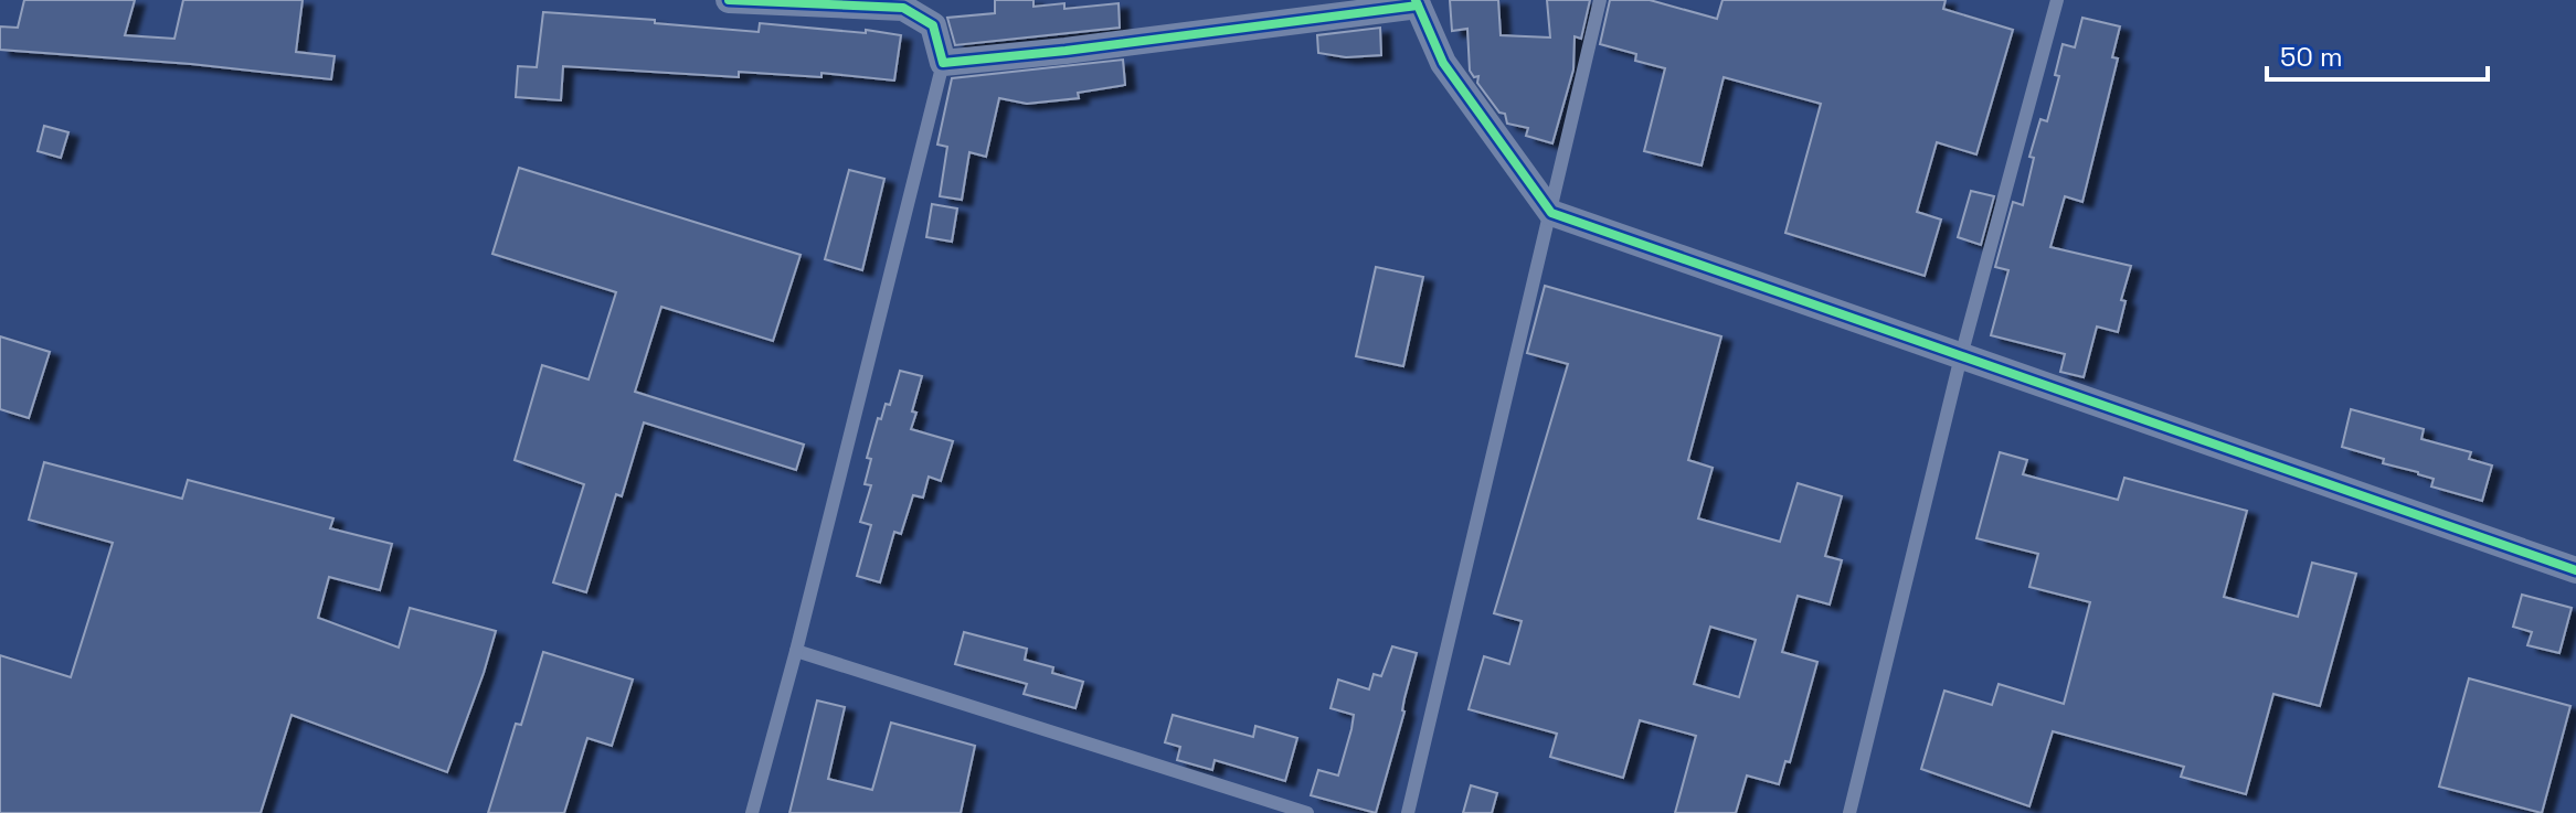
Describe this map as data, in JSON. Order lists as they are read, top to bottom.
{
  "scale_bar": "50 m"
}
